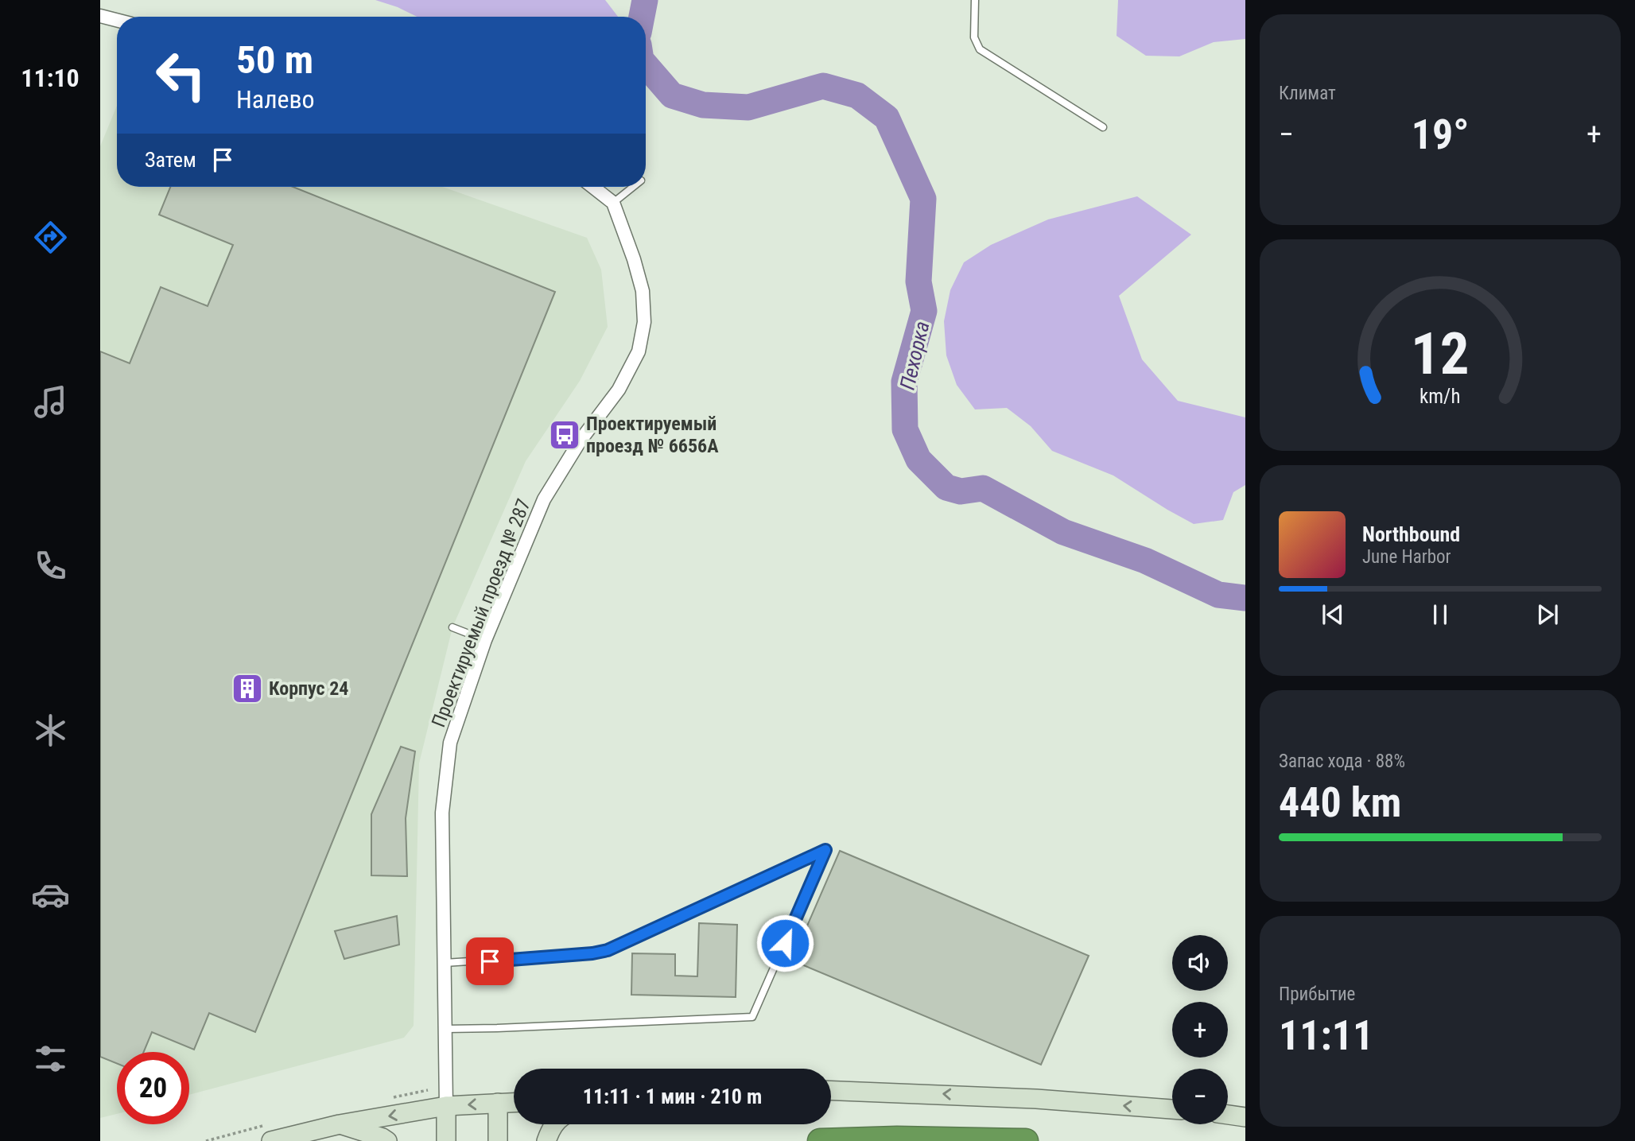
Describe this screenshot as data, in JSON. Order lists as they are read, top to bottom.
{
  "streets": {
    "street": ["Проектируемый проезд № 287"]
  },
  "water": ["Пехорка"],
  "places": {
    "bus stop": ["Проектируемый проезд № 6656А"],
    "building": ["Корпус 24"]
  },
  "page": {
    "tabs": "11:10",
    "tile": [
      "Климат",
      ["Запас хода · 88%", "440 km"],
      ["Прибытие", "11:11"]
    ],
    "turn": ["50 m", "Налево"],
    "heat": ["−", "19°", "+"],
    "then": "Затем",
    "song": ["Northbound", "June Harbor"],
    "map_buttons": ["+", "−"],
    "limit": "20",
    "trip": "11:11 · 1 мин · 210 m",
    "gauge": ["12", "km/h"]
  }
}
